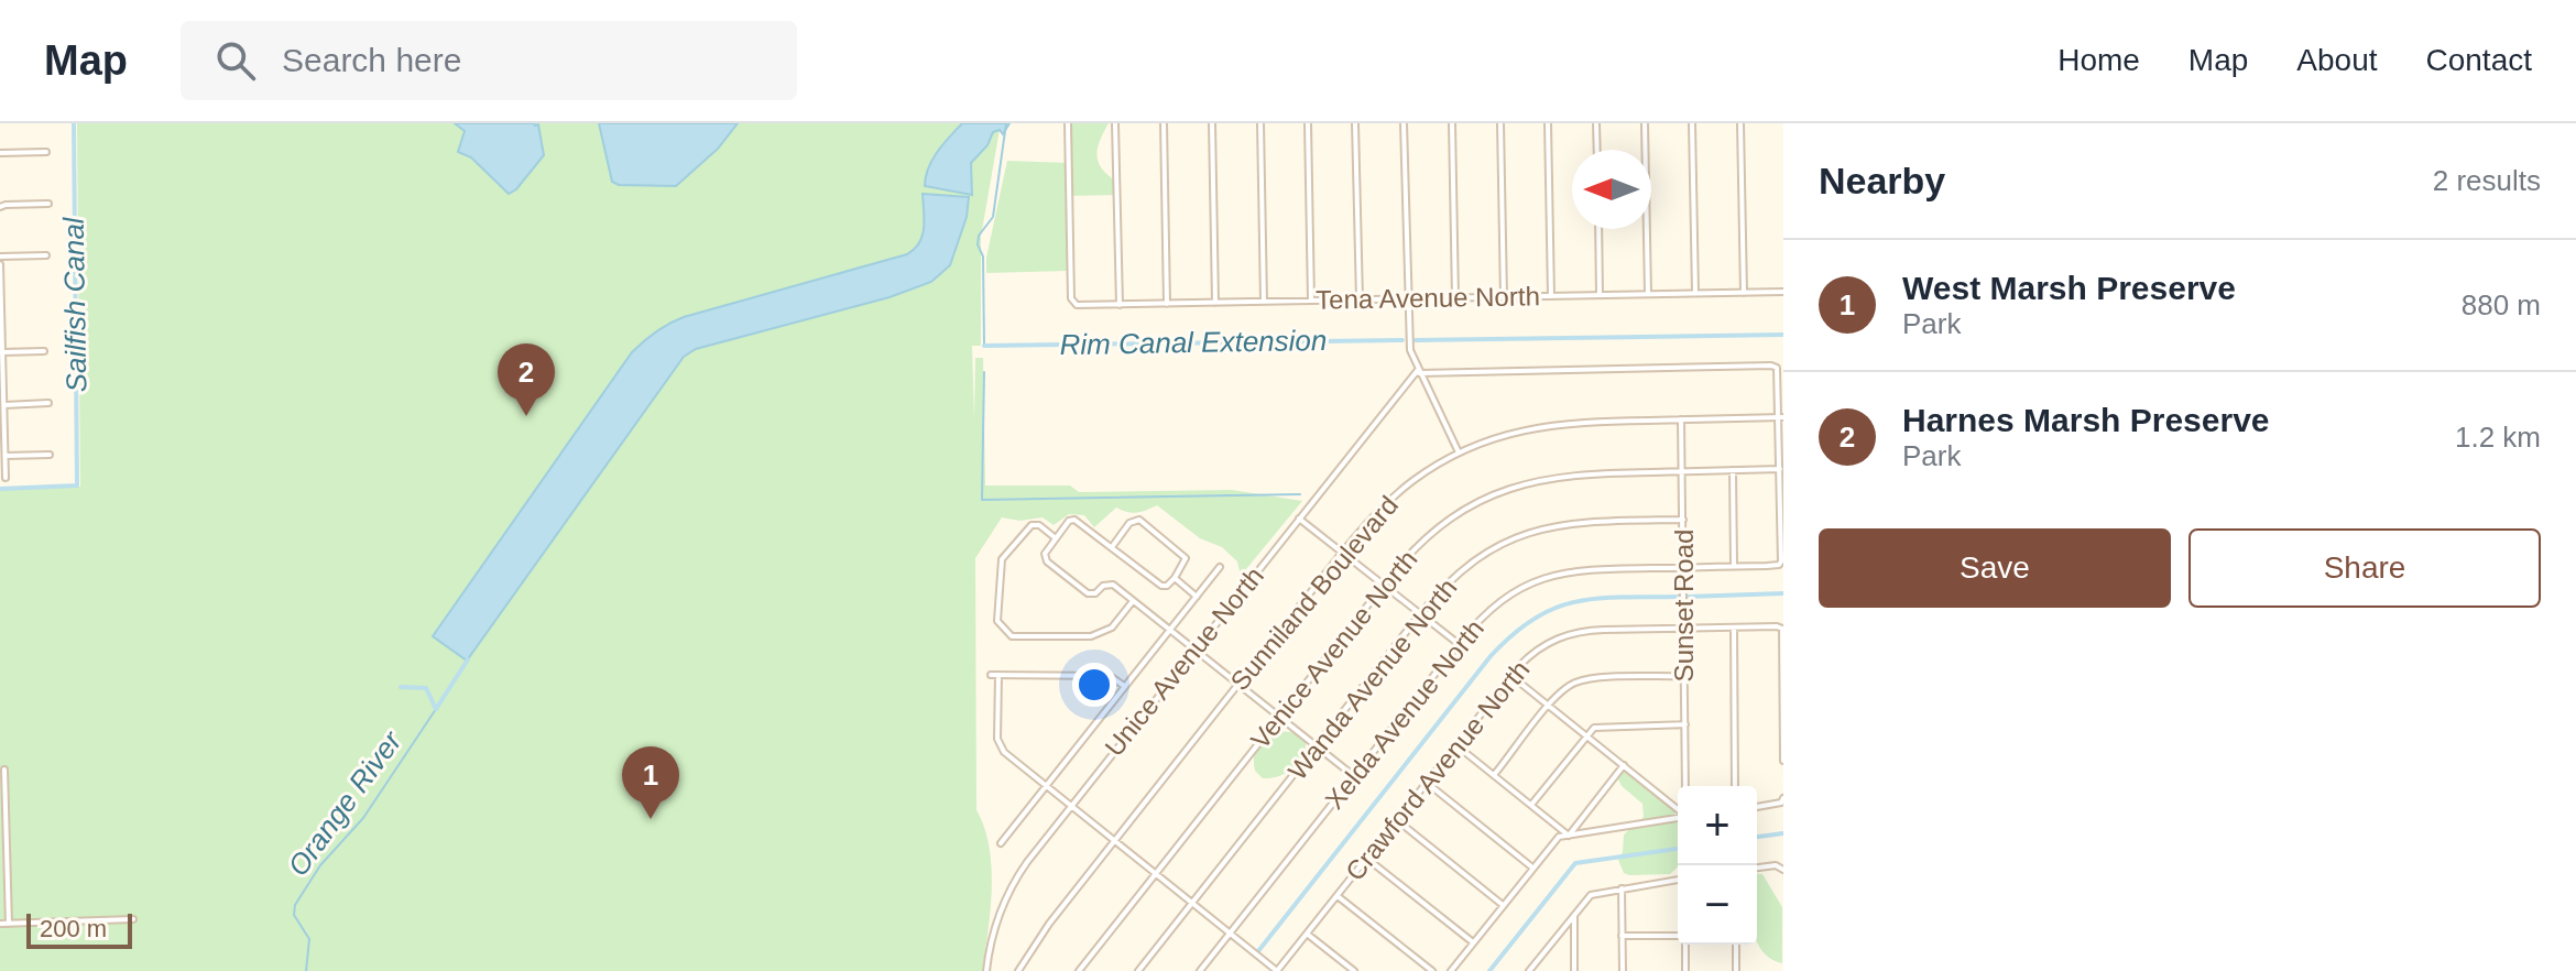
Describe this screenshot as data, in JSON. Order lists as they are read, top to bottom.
{
  "streets": {
    "street": [
      "Tena Avenue North",
      "Sunniland Boulevard",
      "Sunset Road",
      "Venice Avenue North",
      "Unice Avenue North",
      "Wanda Avenue North",
      "Xelda Avenue North",
      "Crawford Avenue North"
    ]
  },
  "crossings": [
    ["Sunniland Boulevard", "Sunset Road"],
    ["Sunset Road", "Venice Avenue North"],
    ["Sunset Road", "Wanda Avenue North"],
    ["Sunset Road", "Xelda Avenue North"],
    ["Sunset Road", "Crawford Avenue North"],
    ["Venice Avenue North", "Xelda Avenue North"]
  ],
  "water": ["Sailfish Canal", "Rim Canal Extension", "Orange River"],
  "scale_bar": "200 m",
  "north": "left",
  "page": {
    "header": "Map",
    "search": "Search here",
    "nav": [
      "Home",
      "Map",
      "About",
      "Contact"
    ],
    "heading": ["Nearby", "2 results"],
    "list": [
      {
        "mark": "1",
        "name": "West Marsh Preserve",
        "note": "Park",
        "value": "880 m"
      },
      {
        "mark": "2",
        "name": "Harnes Marsh Preserve",
        "note": "Park",
        "value": "1.2 km"
      }
    ],
    "pins": ["2", "1"],
    "buttons": ["Save", "Share"],
    "map_buttons": ["+", "−"],
    "scale": "200 m"
  }
}
